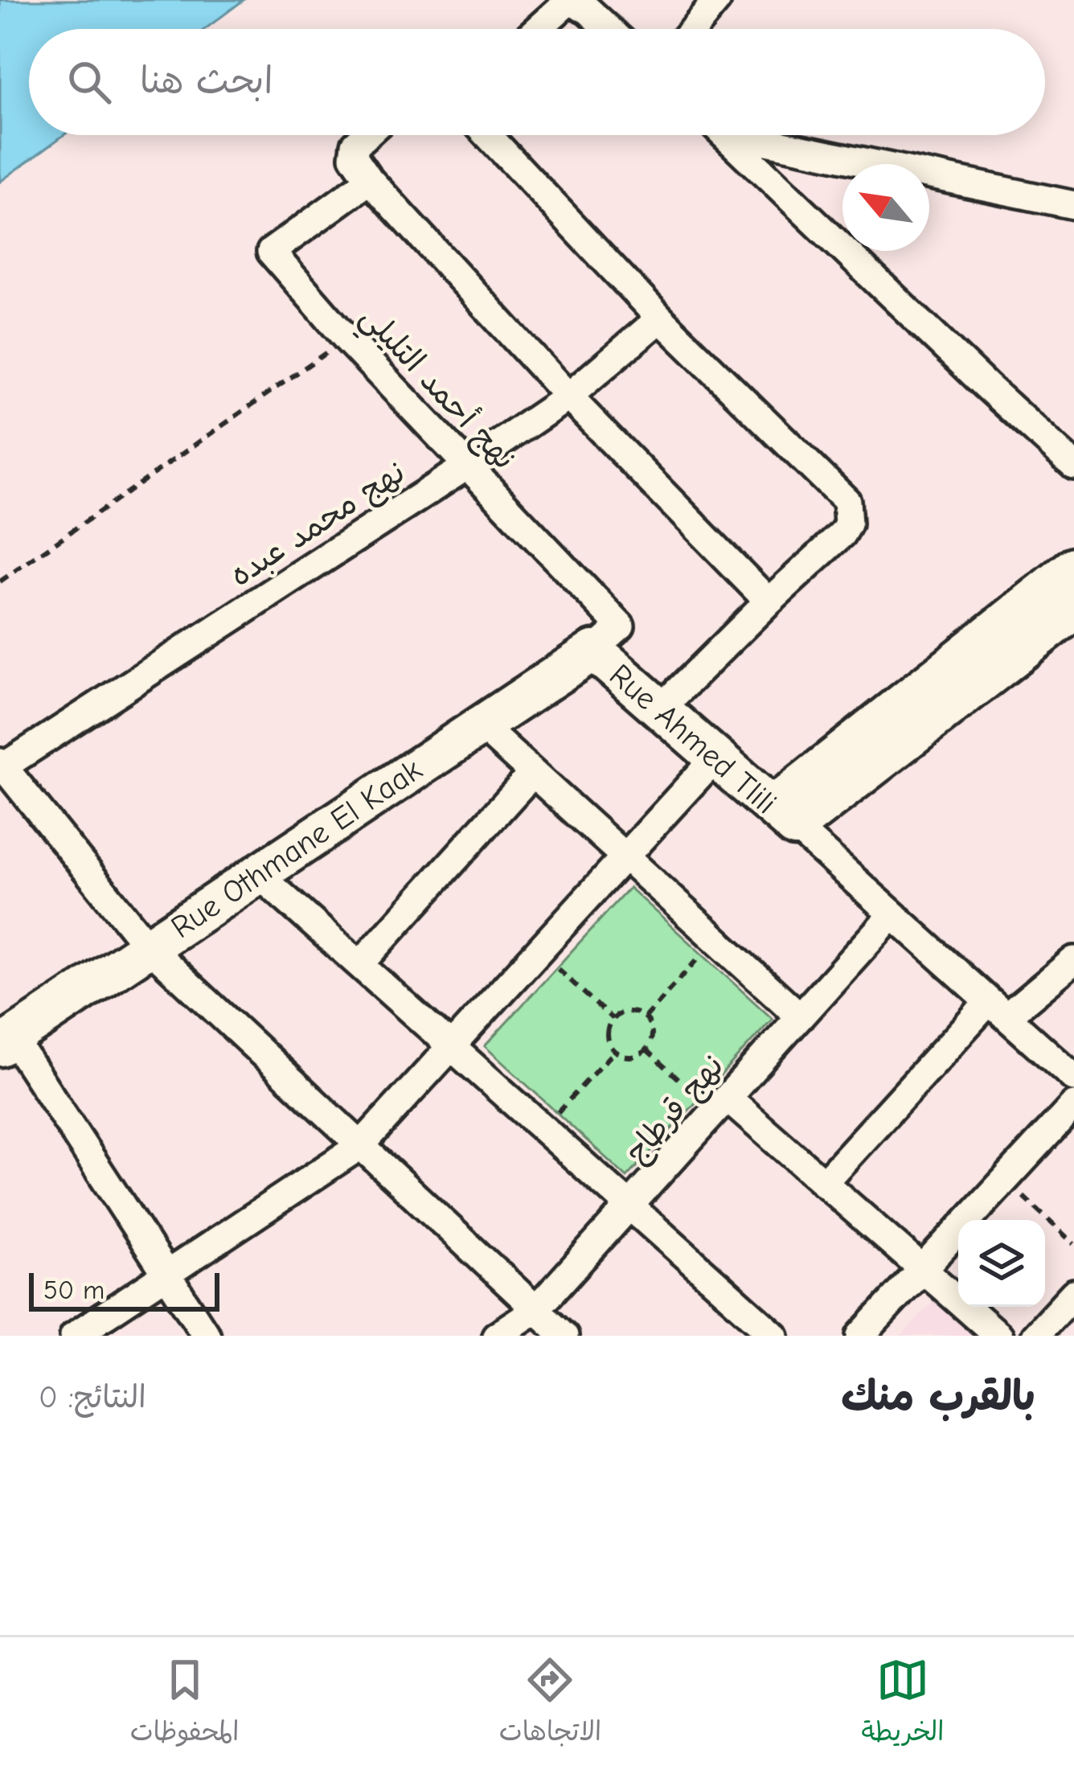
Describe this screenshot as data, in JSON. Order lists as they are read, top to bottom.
{
  "streets": {
    "street": [
      "نهج أحمد التليلي",
      "نهج محمد عبده",
      "Rue Ahmed Tlili",
      "Rue Othmane El Kaak",
      "نهج قرطاج"
    ]
  },
  "crossings": [
    ["نهج أحمد التليلي", "نهج محمد عبده"],
    ["نهج أحمد التليلي", "Rue Ahmed Tlili"],
    ["نهج أحمد التليلي", "Rue Othmane El Kaak"],
    ["Rue Ahmed Tlili", "Rue Othmane El Kaak"]
  ],
  "scale_bar": "50 m",
  "north": "top left",
  "page": {
    "search": "ابحث هنا",
    "scale": "50 m",
    "heading": ["بالقرب منك", "النتائج: 0"],
    "nav": ["الخريطة", "الاتجاهات", "المحفوظات"]
  }
}
